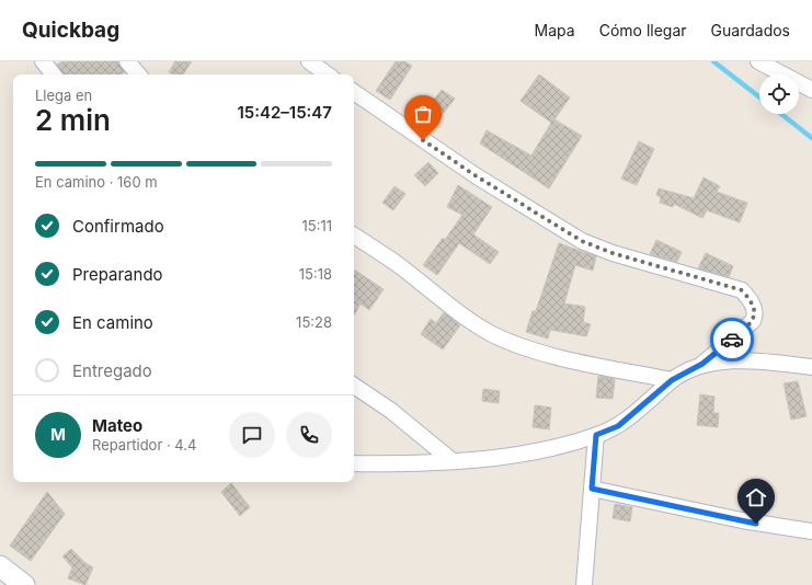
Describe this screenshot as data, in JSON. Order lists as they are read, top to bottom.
{
  "page": {
    "header": "Quickbag",
    "nav": ["Mapa", "Cómo llegar", "Guardados"],
    "heading": ["2 min", "Llega en", "15:42–15:47"],
    "panel": ["Mateo", "Repartidor · 4.4"],
    "bar": "En camino · 160 m",
    "list": [
      ["Confirmado", "15:11"],
      ["Preparando", "15:18"],
      ["En camino", "15:28"],
      "Entregado"
    ],
    "round": "M"
  }
}
